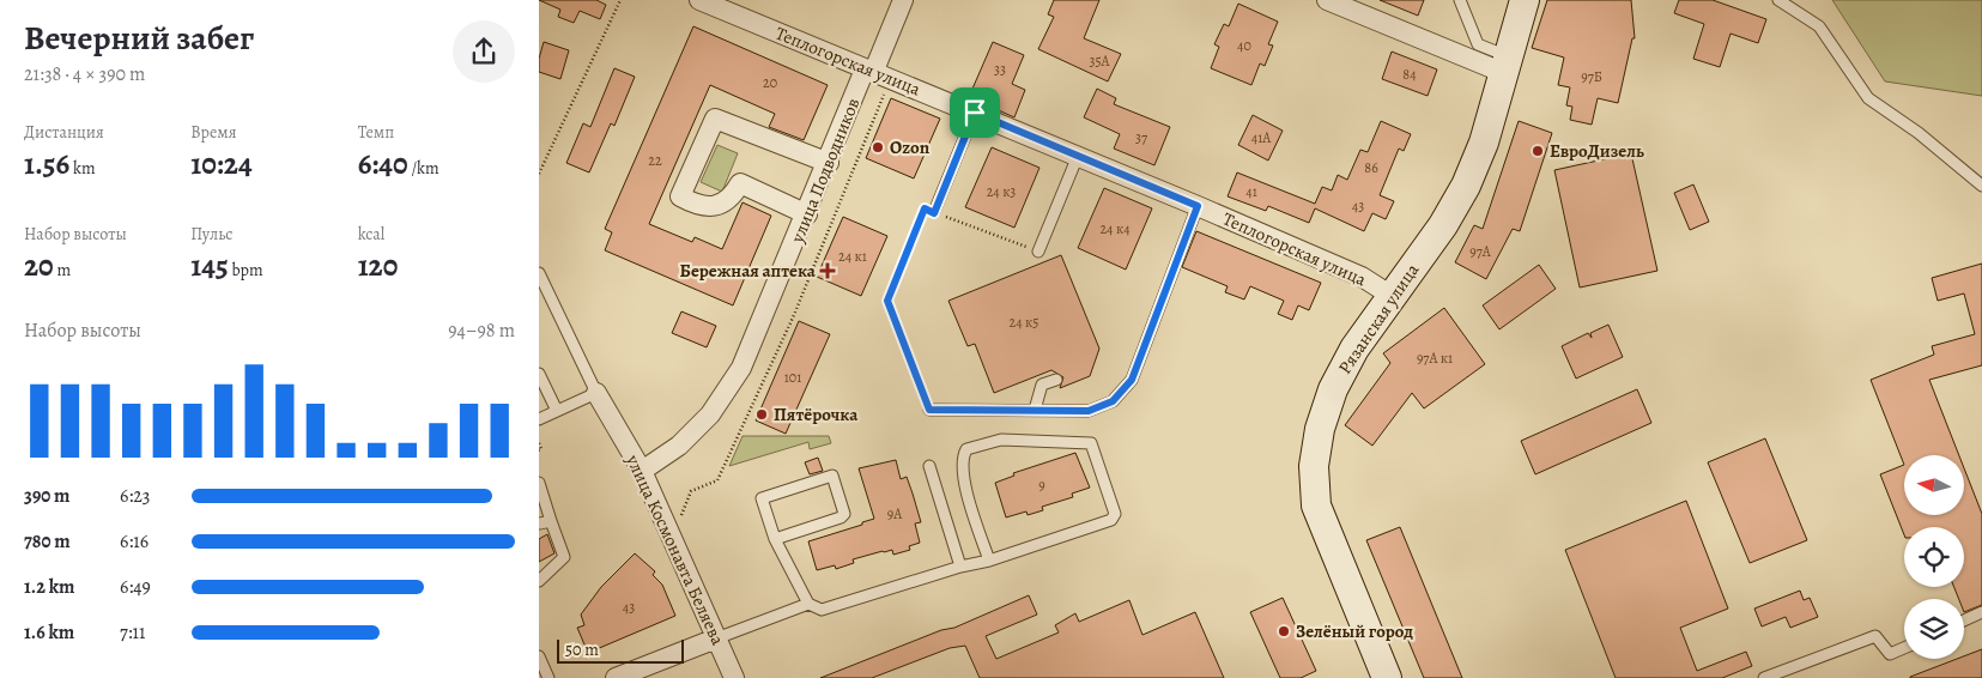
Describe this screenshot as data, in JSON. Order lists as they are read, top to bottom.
{
  "streets": {
    "main road": ["Рязанская улица"],
    "street": ["Теплогорская улица", "улица Подводников", "улица Космонавта Беляева"]
  },
  "crossings": [
    ["Теплогорская улица", "улица Подводников"],
    ["Теплогорская улица", "Рязанская улица"],
    ["улица Подводников", "улица Космонавта Беляева"]
  ],
  "places": {
    "other": [
      "Ozon",
      "ЕвроДизель",
      "Пятёрочка",
      "Зелёный город"
    ],
    "health": ["Бережная аптека"]
  },
  "house_numbers": [
    "40",
    "35А",
    "33",
    "84",
    "97Б",
    "20",
    "37",
    "41А",
    "22",
    "86",
    "24 к3",
    "41",
    "43",
    "24 к4",
    "97А",
    "24 к1",
    "24 к5",
    "97А к1",
    "101",
    "9",
    "9А",
    "43"
  ],
  "scale_bar": "50 m",
  "north": "left",
  "page": {
    "heading": ["Вечерний забег", "21:38 · 4 × 390 m"],
    "stats": [
      ["Дистанция", "1.56 km"],
      ["Время", "10:24"],
      ["Темп", "6:40 /km"],
      ["Набор высоты", "20 m"],
      ["Пульс", "145 bpm"],
      ["kcal", "120"]
    ],
    "chart": ["Набор высоты", "94–98 m"],
    "list": [
      {
        "name": "390 m",
        "note": "6:23"
      },
      {
        "name": "780 m",
        "note": "6:16"
      },
      {
        "name": "1.2 km",
        "note": "6:49"
      },
      {
        "name": "1.6 km",
        "note": "7:11"
      }
    ],
    "scale": "50 m"
  }
}
